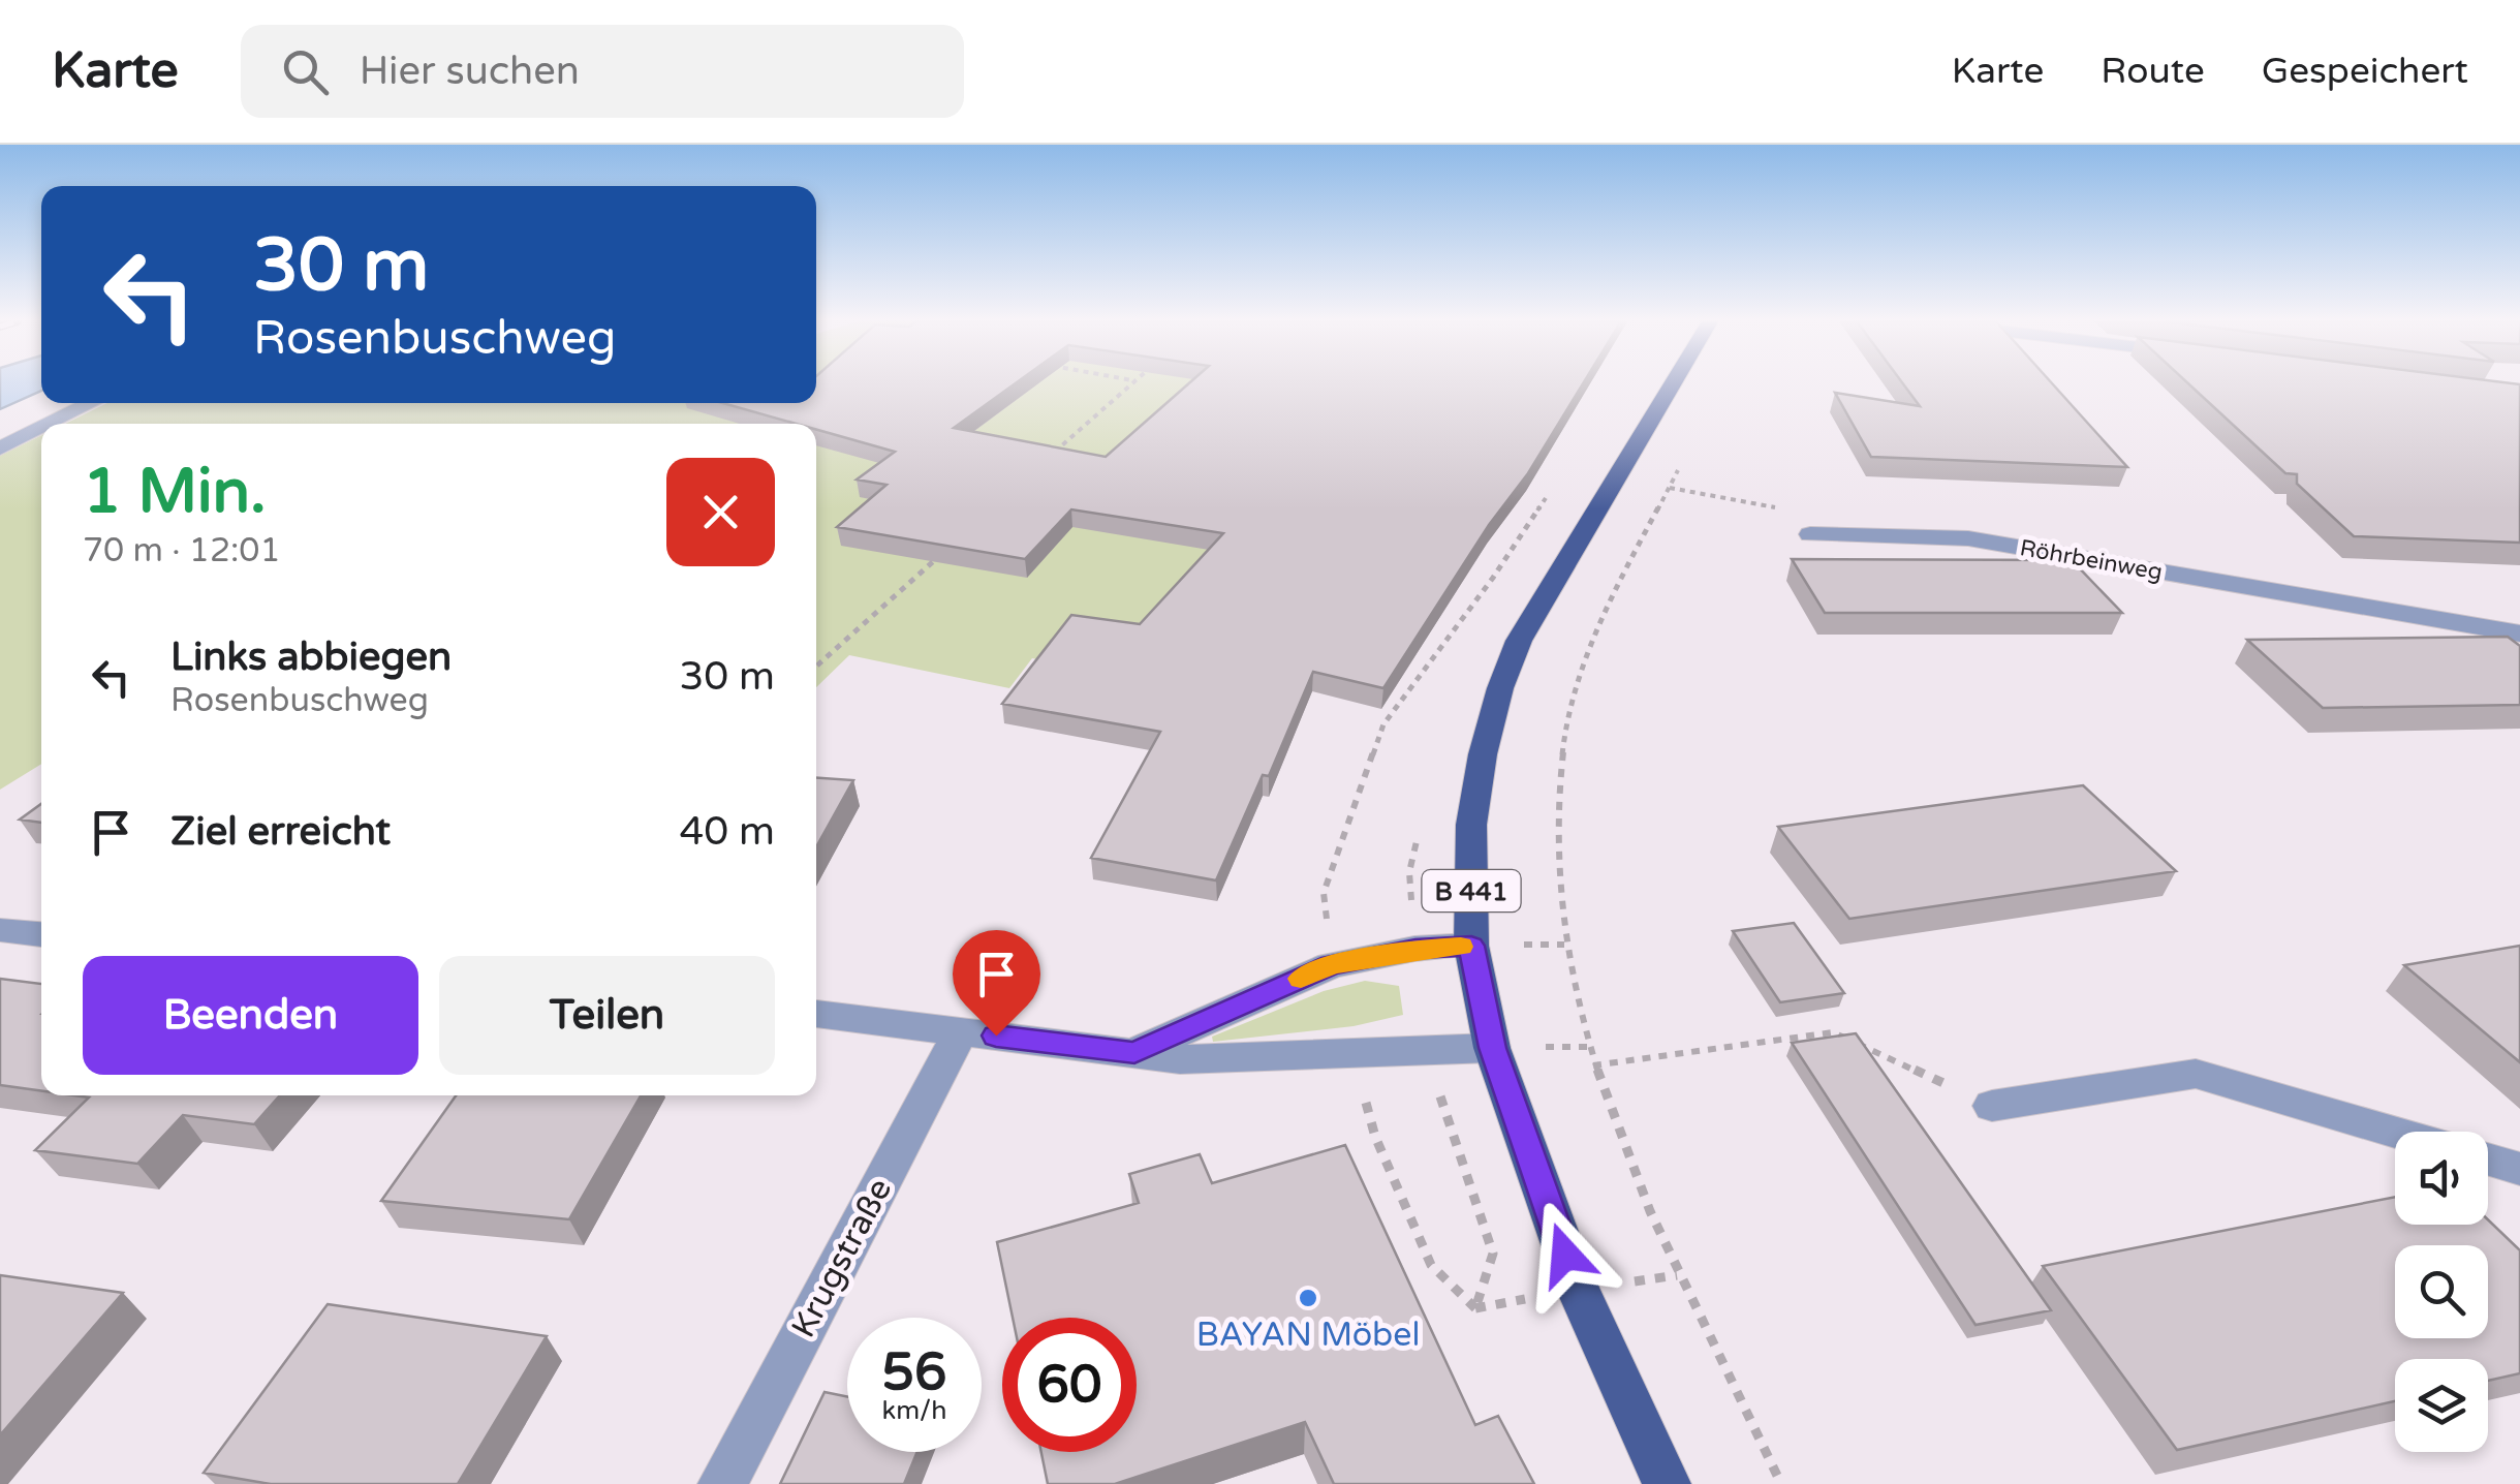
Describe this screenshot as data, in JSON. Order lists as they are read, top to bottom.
{
  "streets": {
    "main road": ["B 441"],
    "street": ["Röhrbeinweg", "Krugstraße"]
  },
  "places": ["BAYAN Möbel"],
  "page": {
    "header": "Karte",
    "search": "Hier suchen",
    "nav": ["Karte", "Route", "Gespeichert"],
    "turn": ["30 m", "Rosenbuschweg"],
    "heading": ["1 Min.", "70 m · 12:01"],
    "list": [
      {
        "name": "Links abbiegen",
        "note": "Rosenbuschweg",
        "value": "30 m"
      },
      {
        "name": "Ziel erreicht",
        "value": "40 m"
      }
    ],
    "buttons": ["Beenden", "Teilen"],
    "speed": "56 km/h",
    "limit": "60"
  }
}
